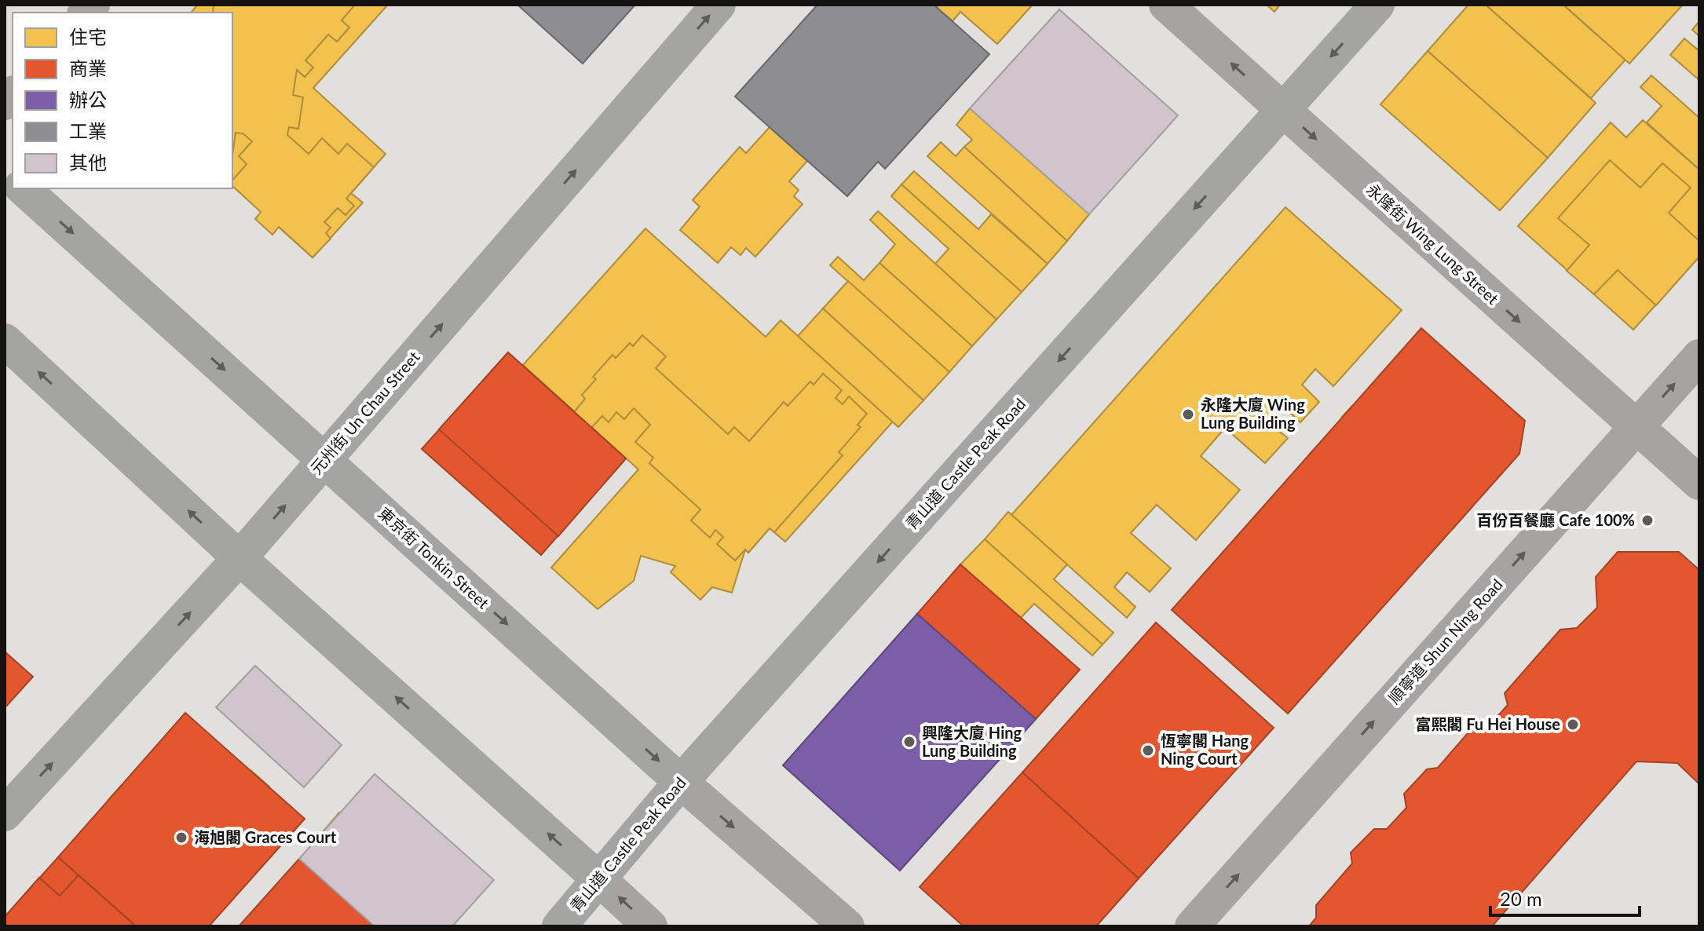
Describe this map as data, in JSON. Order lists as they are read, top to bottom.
{
  "streets": {
    "main road": ["元州街 Un Chau Street", "青山道 Castle Peak Road", "東京街 Tonkin Street"],
    "street": ["永隆街 Wing Lung Street", "順寧道 Shun Ning Road"]
  },
  "crossings": [
    ["永隆街 Wing Lung Street", "青山道 Castle Peak Road"],
    ["永隆街 Wing Lung Street", "順寧道 Shun Ning Road"],
    ["元州街 Un Chau Street", "東京街 Tonkin Street"],
    ["青山道 Castle Peak Road", "東京街 Tonkin Street"]
  ],
  "one_way": ["元州街 Un Chau Street", "青山道 Castle Peak Road", "順寧道 Shun Ning Road"],
  "places": [
    "永隆大廈 Wing Lung Building",
    "百份百餐廳 Cafe 100%",
    "富熙閣 Fu Hei House",
    "興隆大廈 Hing Lung Building",
    "恆寧閣 Hang Ning Court",
    "海旭閣 Graces Court"
  ],
  "legend": [
    "住宅",
    "商業",
    "辦公",
    "工業",
    "其他"
  ],
  "scale_bar": "20 m"
}
